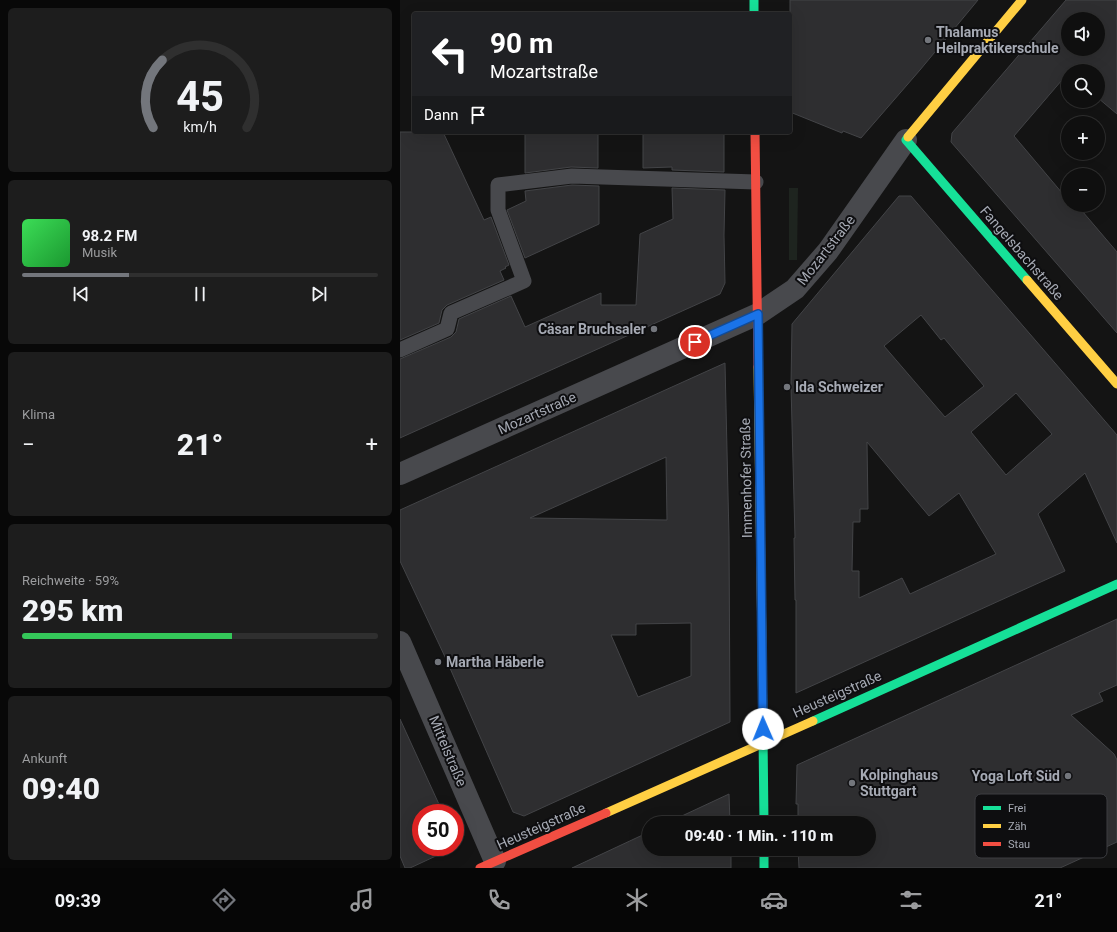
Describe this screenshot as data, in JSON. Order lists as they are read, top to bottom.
{
  "streets": {
    "street": [
      "Mozartstraße",
      "Fangelsbachstraße",
      "Immenhofer Straße",
      "Heusteigstraße",
      "Mittelstraße"
    ]
  },
  "crossings": [
    ["Mozartstraße", "Fangelsbachstraße"],
    ["Mozartstraße", "Immenhofer Straße"],
    ["Immenhofer Straße", "Heusteigstraße"],
    ["Heusteigstraße", "Mittelstraße"]
  ],
  "places": [
    "Thalamus Heilpraktikerschule",
    "Cäsar Bruchsaler",
    "Ida Schweizer",
    "Martha Häberle",
    "Yoga Loft Süd",
    "Kolpinghaus Stuttgart"
  ],
  "legend": ["Frei", "Zäh", "Stau"],
  "page": {
    "map_buttons": ["+", "−"],
    "turn": ["90 m", "Mozartstraße"],
    "then": "Dann",
    "song": ["98.2 FM", "Musik"],
    "tile": [
      "Klima",
      ["Reichweite · 59%", "295 km"],
      ["Ankunft", "09:40"]
    ],
    "heat": ["−", "21°", "+"],
    "limit": "50",
    "trip": "09:40 · 1 Min. · 110 m",
    "tabs": ["09:39", "21°"],
    "gauge": ["45", "km/h"]
  }
}
